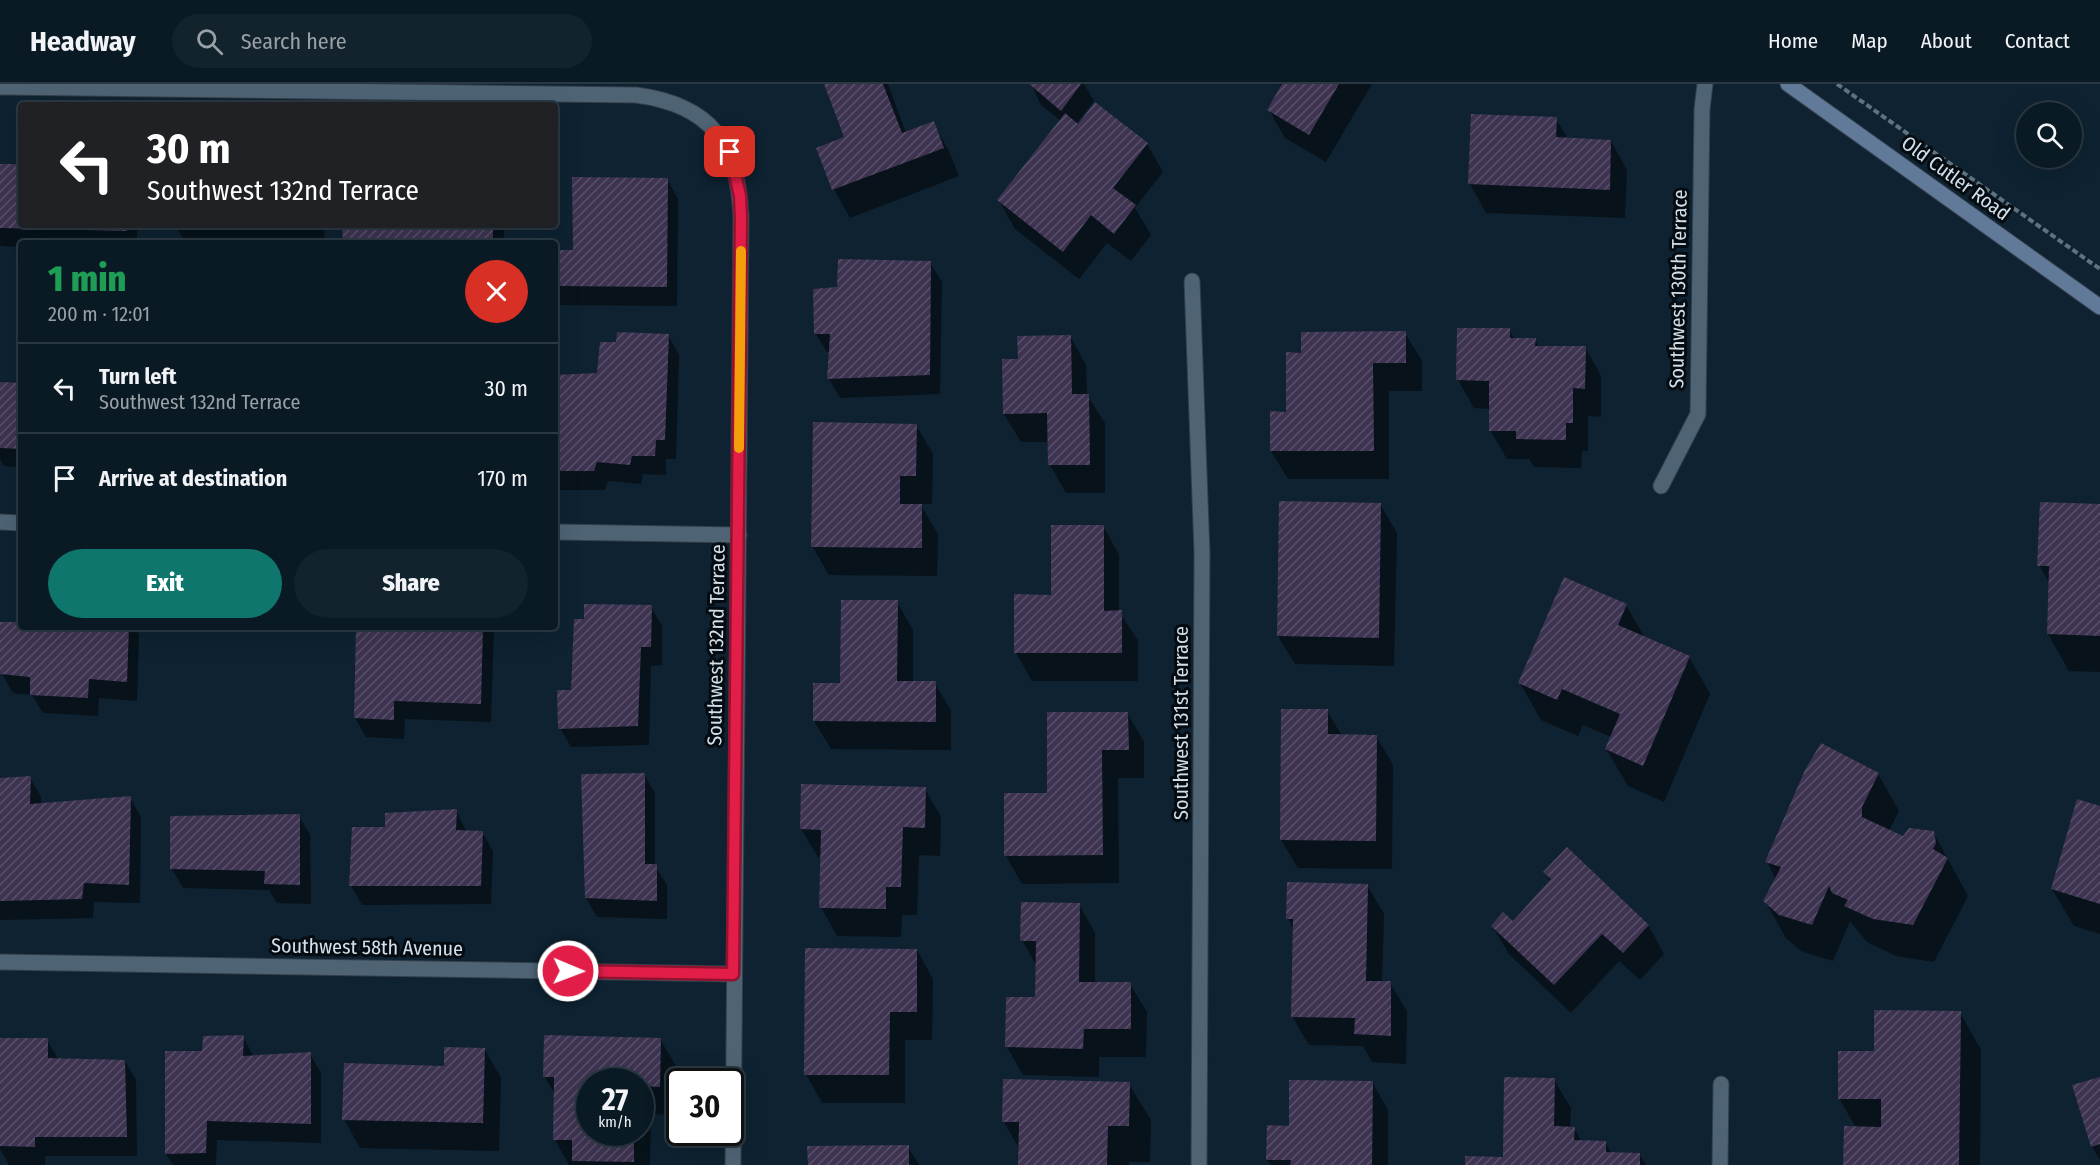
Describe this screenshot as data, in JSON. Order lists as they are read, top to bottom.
{
  "streets": {
    "main road": ["Old Cutler Road"],
    "street": [
      "Southwest 130th Terrace",
      "Southwest 132nd Terrace",
      "Southwest 131st Terrace",
      "Southwest 58th Avenue"
    ]
  },
  "crossings": [
    ["Southwest 132nd Terrace", "Southwest 58th Avenue"]
  ],
  "page": {
    "header": "Headway",
    "search": "Search here",
    "nav": [
      "Home",
      "Map",
      "About",
      "Contact"
    ],
    "turn": ["30 m", "Southwest 132nd Terrace"],
    "heading": ["1 min", "200 m · 12:01"],
    "list": [
      {
        "name": "Turn left",
        "note": "Southwest 132nd Terrace",
        "value": "30 m"
      },
      {
        "name": "Arrive at destination",
        "value": "170 m"
      }
    ],
    "buttons": ["Exit", "Share"],
    "speed": "27 km/h",
    "limit": "30"
  }
}
